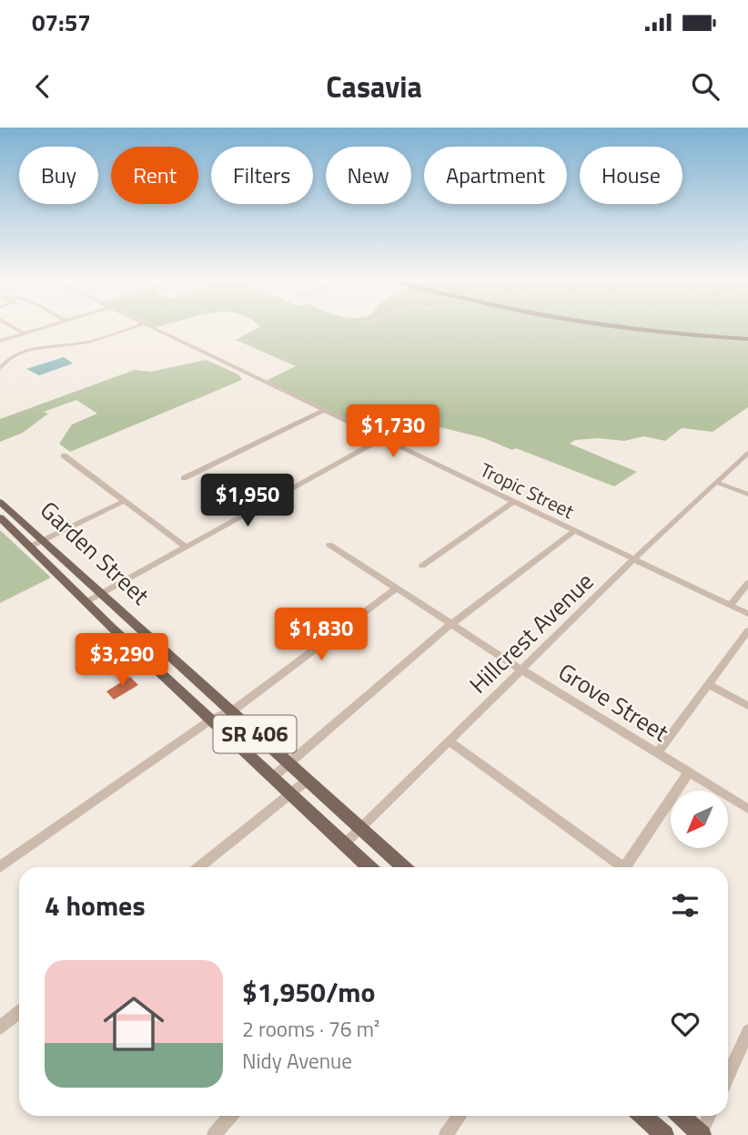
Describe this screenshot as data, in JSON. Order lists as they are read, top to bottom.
{
  "streets": {
    "main road": ["Garden Street", "SR 406"],
    "street": ["Tropic Street", "Hillcrest Avenue", "Grove Street"]
  },
  "crossings": [
    ["Tropic Street", "Hillcrest Avenue"],
    ["Garden Street", "Hillcrest Avenue"],
    ["Hillcrest Avenue", "Grove Street"]
  ],
  "north": "bottom left",
  "page": {
    "status": "07:57",
    "header": "Casavia",
    "chip": [
      "Buy",
      "Rent",
      "Filters",
      "New",
      "Apartment",
      "House"
    ],
    "price": [
      "$1,730",
      "$1,950",
      "$1,830",
      "$3,290"
    ],
    "heading": "4 homes",
    "list": [
      {
        "name": "$1,950/mo",
        "note": "2 rooms · 76 m² · Nidy Avenue"
      }
    ]
  }
}
